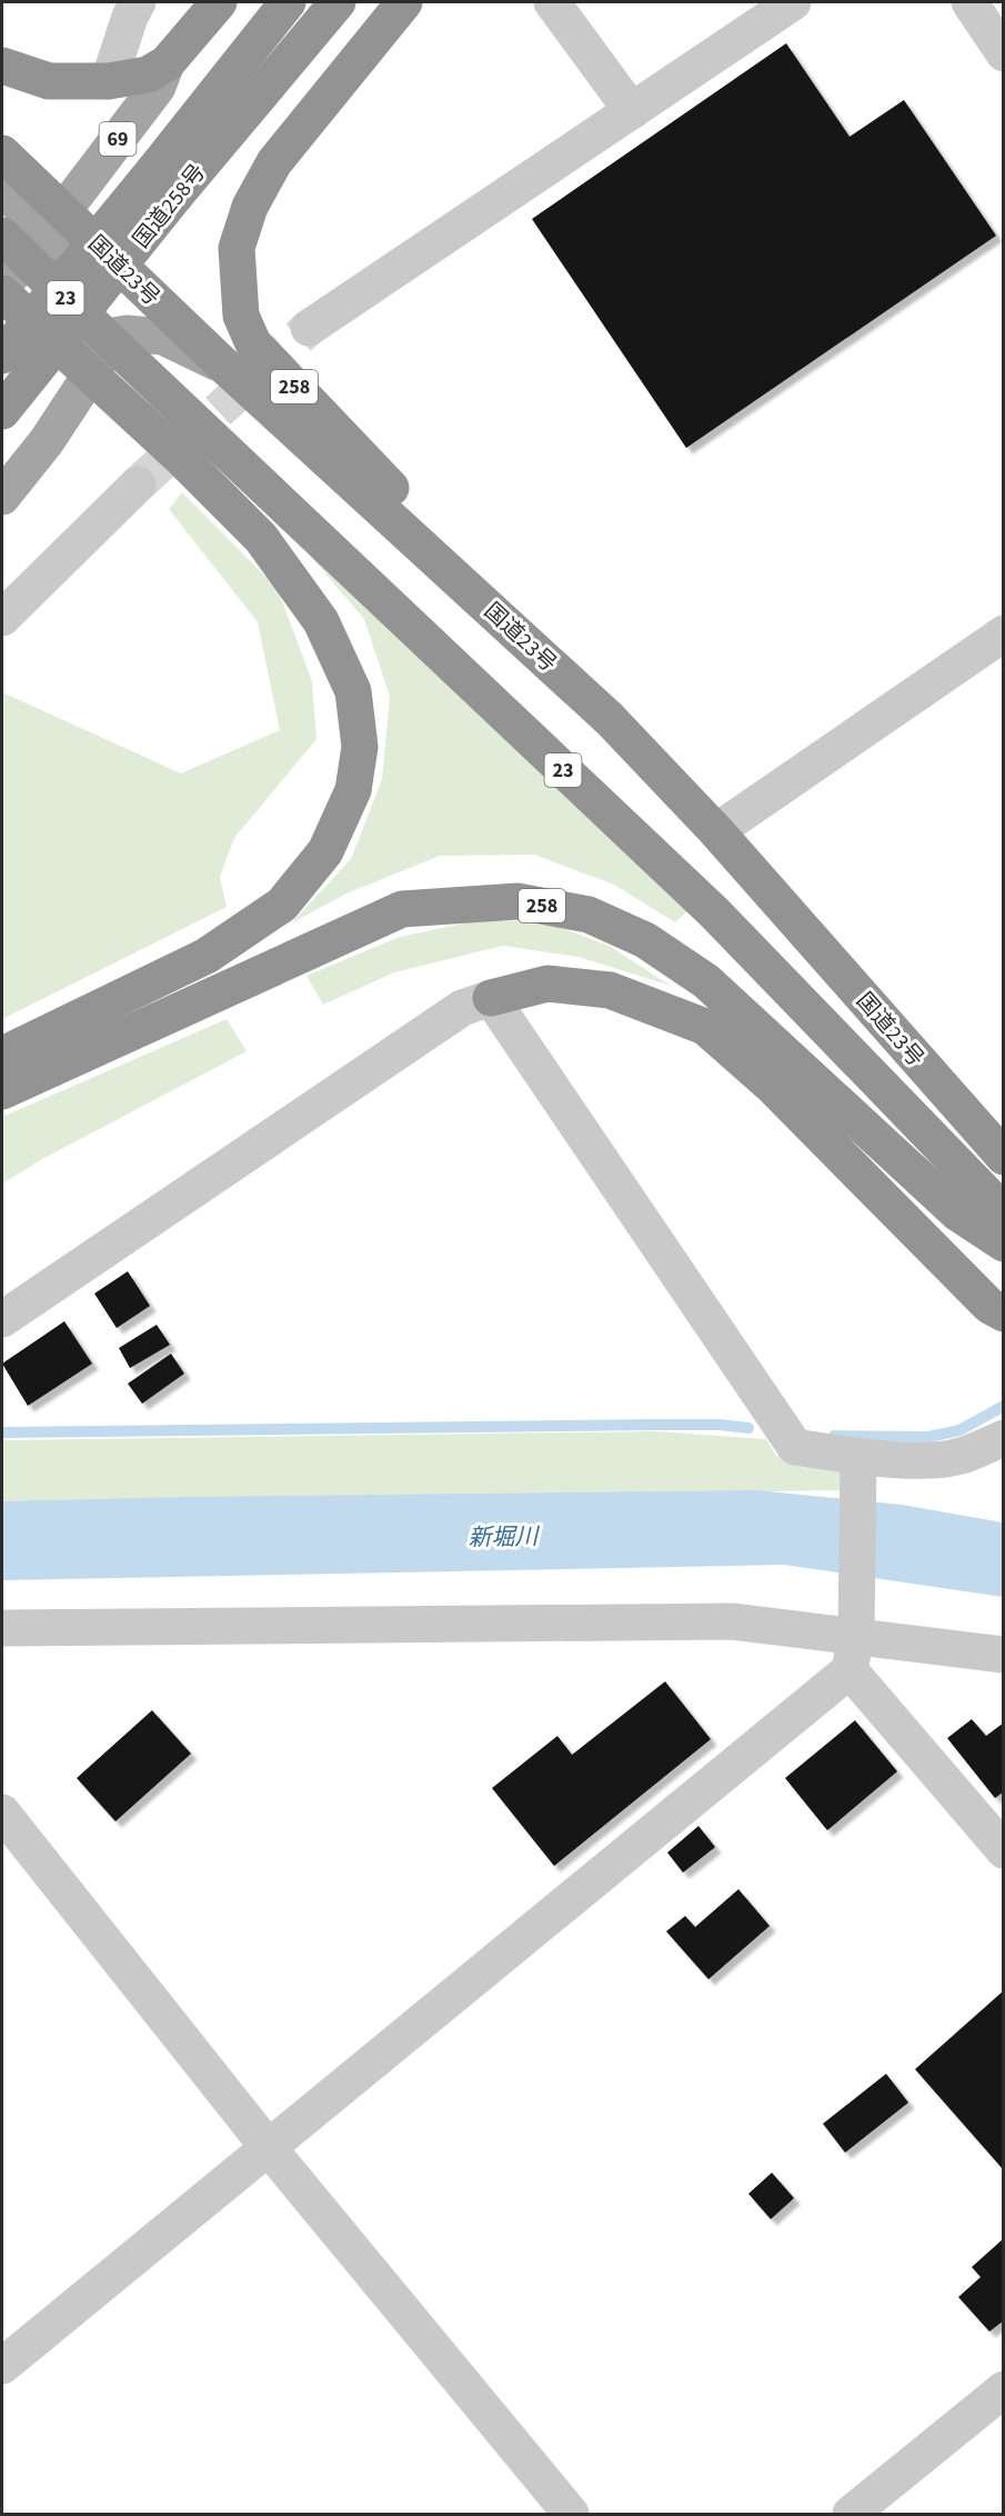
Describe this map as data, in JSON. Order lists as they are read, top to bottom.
{
  "streets": {
    "highway": [
      "国道258号",
      "国道23号",
      "23",
      "258"
    ],
    "main road": ["69"]
  },
  "crossings": [
    ["69", "国道23号"],
    ["国道23号", "258"]
  ],
  "water": ["新堀川"]
}
